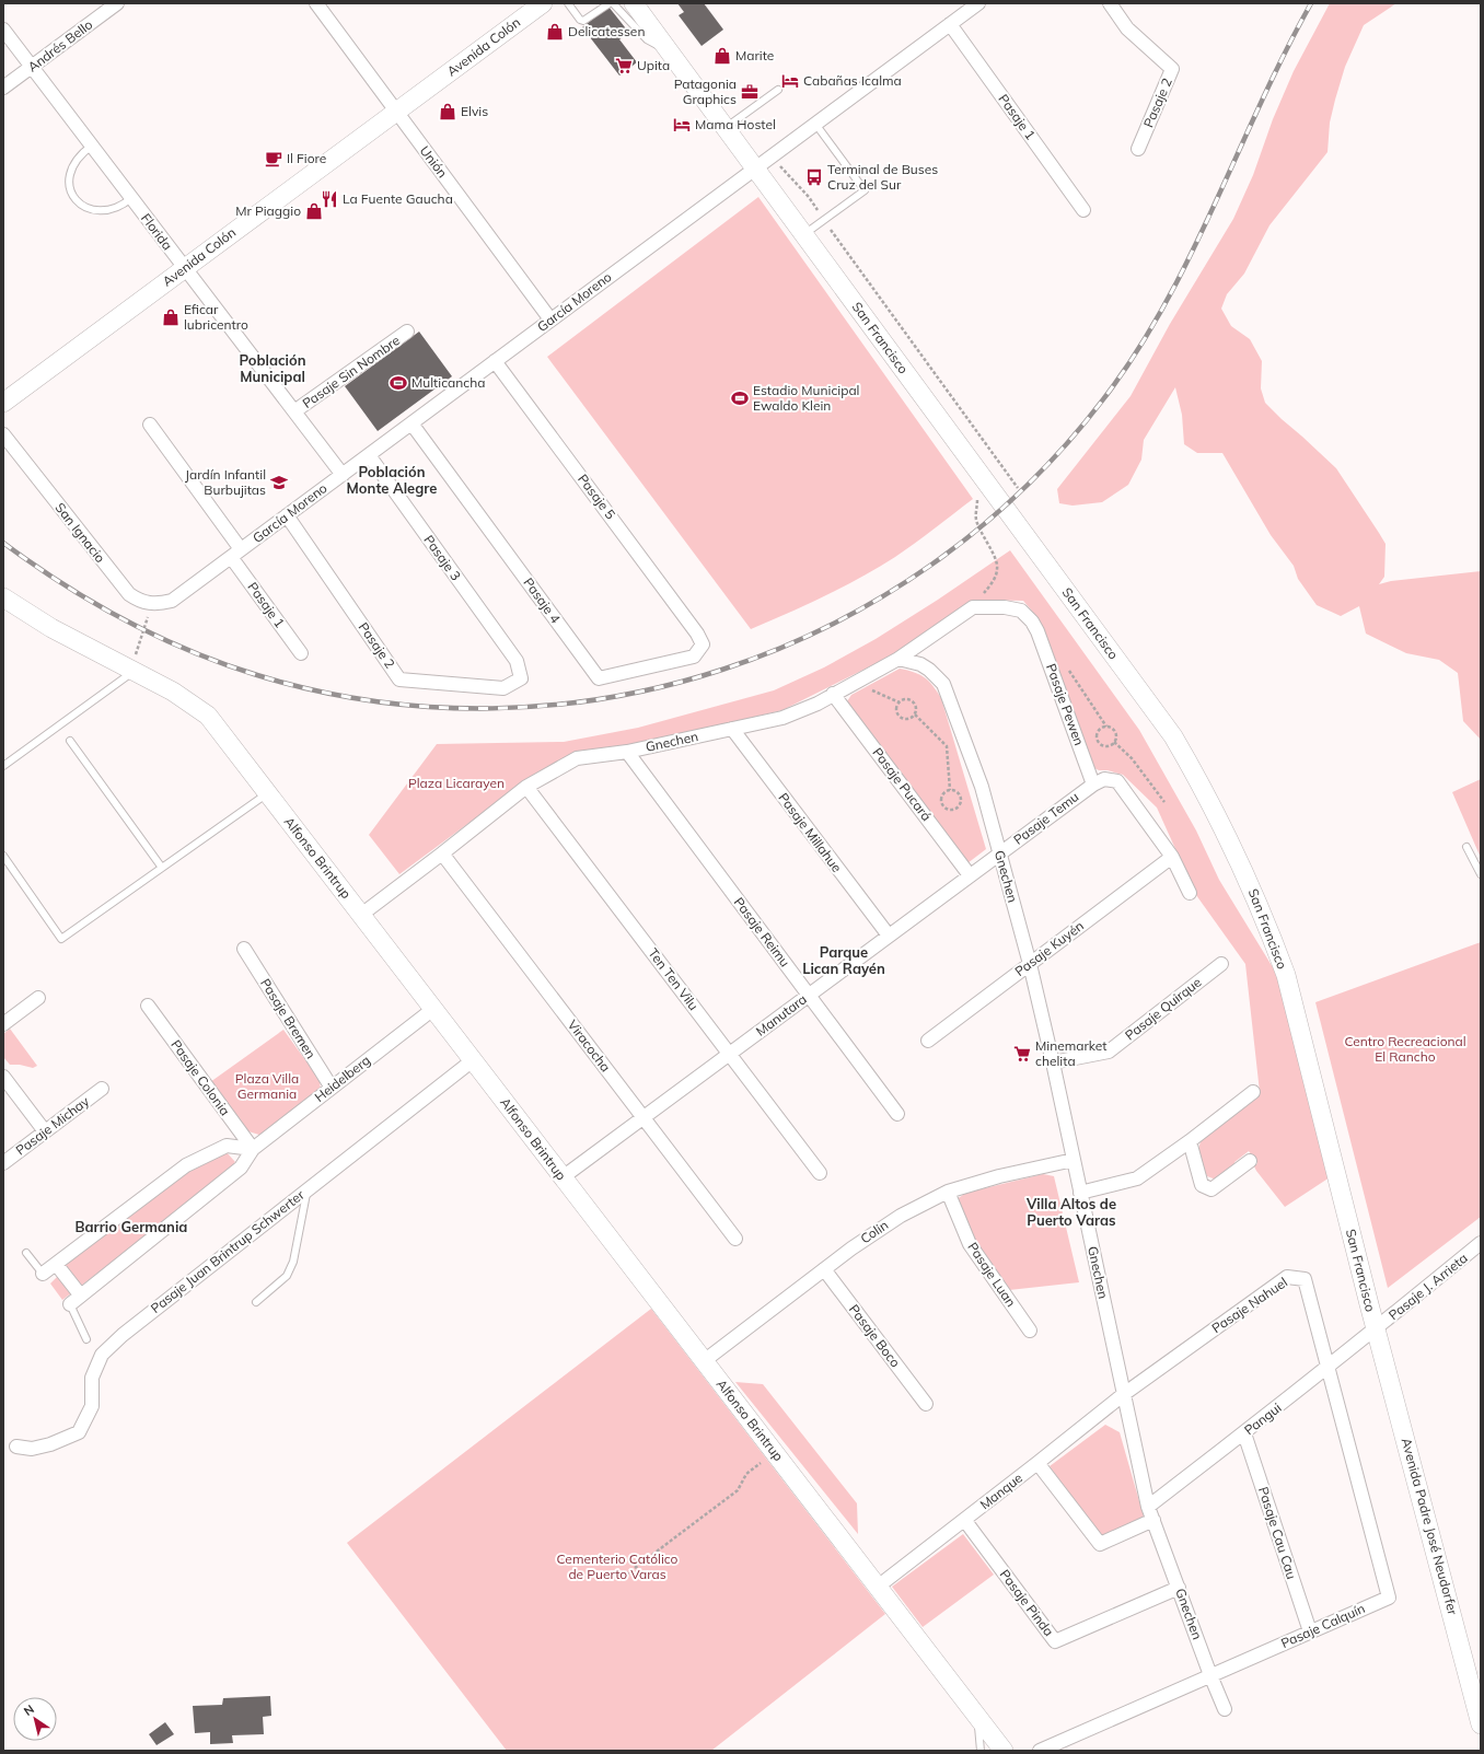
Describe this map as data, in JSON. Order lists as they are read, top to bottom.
{
  "streets": {
    "street": [
      "Andrés Bello",
      "Avenida Colón",
      "Pasaje 2",
      "Pasaje 1",
      "Unión",
      "Florida",
      "García Moreno",
      "San Francisco",
      "Pasaje Sin Nombre",
      "Pasaje 5",
      "San Ignacio",
      "Pasaje 3",
      "Pasaje 4",
      "Pasaje Pewen",
      "Gnechen",
      "Pasaje Pucará",
      "Pasaje Temu",
      "Pasaje Millahue",
      "Alfonso Brintrup",
      "Pasaje Reimu",
      "Pasaje Kuyén",
      "Ten Ten Vilu",
      "Pasaje Quirque",
      "Manutara",
      "Pasaje Bremen",
      "Viracocha",
      "Pasaje Colonia",
      "Heidelberg",
      "Pasaje Michay",
      "Colin",
      "Pasaje Juan Brintrup Schwerter",
      "Pasaje Luan",
      "Pasaje J. Arrieta",
      "Pasaje Nahuel",
      "Pasaje Boco",
      "Pangui",
      "Manque",
      "Avenida Padre José Neudorfer",
      "Pasaje Cau Cau",
      "Pasaje Pinda",
      "Pasaje Calquín"
    ]
  },
  "crossings": [
    ["Andrés Bello", "Florida"],
    ["Avenida Colón", "Unión"],
    ["Avenida Colón", "Florida"],
    ["Pasaje 2", "García Moreno"],
    ["Pasaje 2", "Pasaje 3"],
    ["Pasaje 1", "García Moreno"],
    ["Unión", "García Moreno"],
    ["Florida", "García Moreno"],
    ["Florida", "Pasaje Sin Nombre"],
    ["García Moreno", "San Francisco"],
    ["García Moreno", "Pasaje 5"],
    ["García Moreno", "San Ignacio"],
    ["García Moreno", "Pasaje 3"],
    ["García Moreno", "Pasaje 4"],
    ["San Francisco", "Pasaje J. Arrieta"],
    ["San Francisco", "Pangui"],
    ["San Francisco", "Avenida Padre José Neudorfer"],
    ["Pasaje 5", "Pasaje 4"],
    ["Pasaje Pewen", "Gnechen"],
    ["Pasaje Pewen", "Pasaje Temu"],
    ["Gnechen", "Pasaje Pucará"],
    ["Gnechen", "Pasaje Temu"],
    ["Gnechen", "Pasaje Millahue"],
    ["Gnechen", "Alfonso Brintrup"],
    ["Gnechen", "Pasaje Reimu"],
    ["Gnechen", "Pasaje Kuyén"],
    ["Gnechen", "Ten Ten Vilu"],
    ["Gnechen", "Pasaje Quirque"],
    ["Gnechen", "Manutara"],
    ["Gnechen", "Viracocha"],
    ["Gnechen", "Colin"],
    ["Gnechen", "Pasaje Nahuel"],
    ["Gnechen", "Pangui"],
    ["Gnechen", "Manque"],
    ["Gnechen", "Pasaje Pinda"],
    ["Gnechen", "Pasaje Calquín"],
    ["Pasaje Pucará", "Manutara"],
    ["Pasaje Temu", "Manutara"],
    ["Pasaje Millahue", "Manutara"],
    ["Alfonso Brintrup", "Manutara"],
    ["Alfonso Brintrup", "Heidelberg"],
    ["Alfonso Brintrup", "Colin"],
    ["Alfonso Brintrup", "Pasaje Juan Brintrup Schwerter"],
    ["Alfonso Brintrup", "Manque"],
    ["Pasaje Reimu", "Manutara"],
    ["Ten Ten Vilu", "Manutara"],
    ["Manutara", "Viracocha"],
    ["Pasaje Bremen", "Heidelberg"],
    ["Pasaje Colonia", "Heidelberg"],
    ["Colin", "Pasaje Luan"],
    ["Colin", "Pasaje Boco"],
    ["Pasaje J. Arrieta", "Pangui"],
    ["Pasaje J. Arrieta", "Avenida Padre José Neudorfer"],
    ["Pasaje Nahuel", "Pangui"],
    ["Pasaje Nahuel", "Manque"],
    ["Pasaje Nahuel", "Pasaje Calquín"],
    ["Pangui", "Avenida Padre José Neudorfer"],
    ["Pangui", "Pasaje Cau Cau"],
    ["Pangui", "Pasaje Calquín"],
    ["Manque", "Pasaje Pinda"],
    ["Pasaje Cau Cau", "Pasaje Calquín"]
  ],
  "districts": [
    "Población Municipal",
    "Población Monte Alegre",
    "Parque Lican Rayén",
    "Villa Altos de Puerto Varas",
    "Barrio Germania"
  ],
  "parks": [
    "Plaza Licarayen",
    "Centro Recreacional El Rancho",
    "Plaza Villa Germania",
    "Cementerio Católico de Puerto Varas"
  ],
  "places": {
    "shop": [
      "Delicatessen",
      "Marite",
      "Elvis",
      "Mr Piaggio",
      "Eficar lubricentro"
    ],
    "supermarket": ["Upita", "Minemarket chelita"],
    "hotel": ["Cabañas Icalma", "Mama Hostel"],
    "office": ["Patagonia Graphics"],
    "cafe": ["Il Fiore"],
    "bus stop": ["Terminal de Buses Cruz del Sur"],
    "restaurant": ["La Fuente Gaucha"],
    "sports": ["Multicancha", "Estadio Municipal Ewaldo Klein"],
    "school or university": ["Jardín Infantil Burbujitas"]
  },
  "north": "top left"
}
